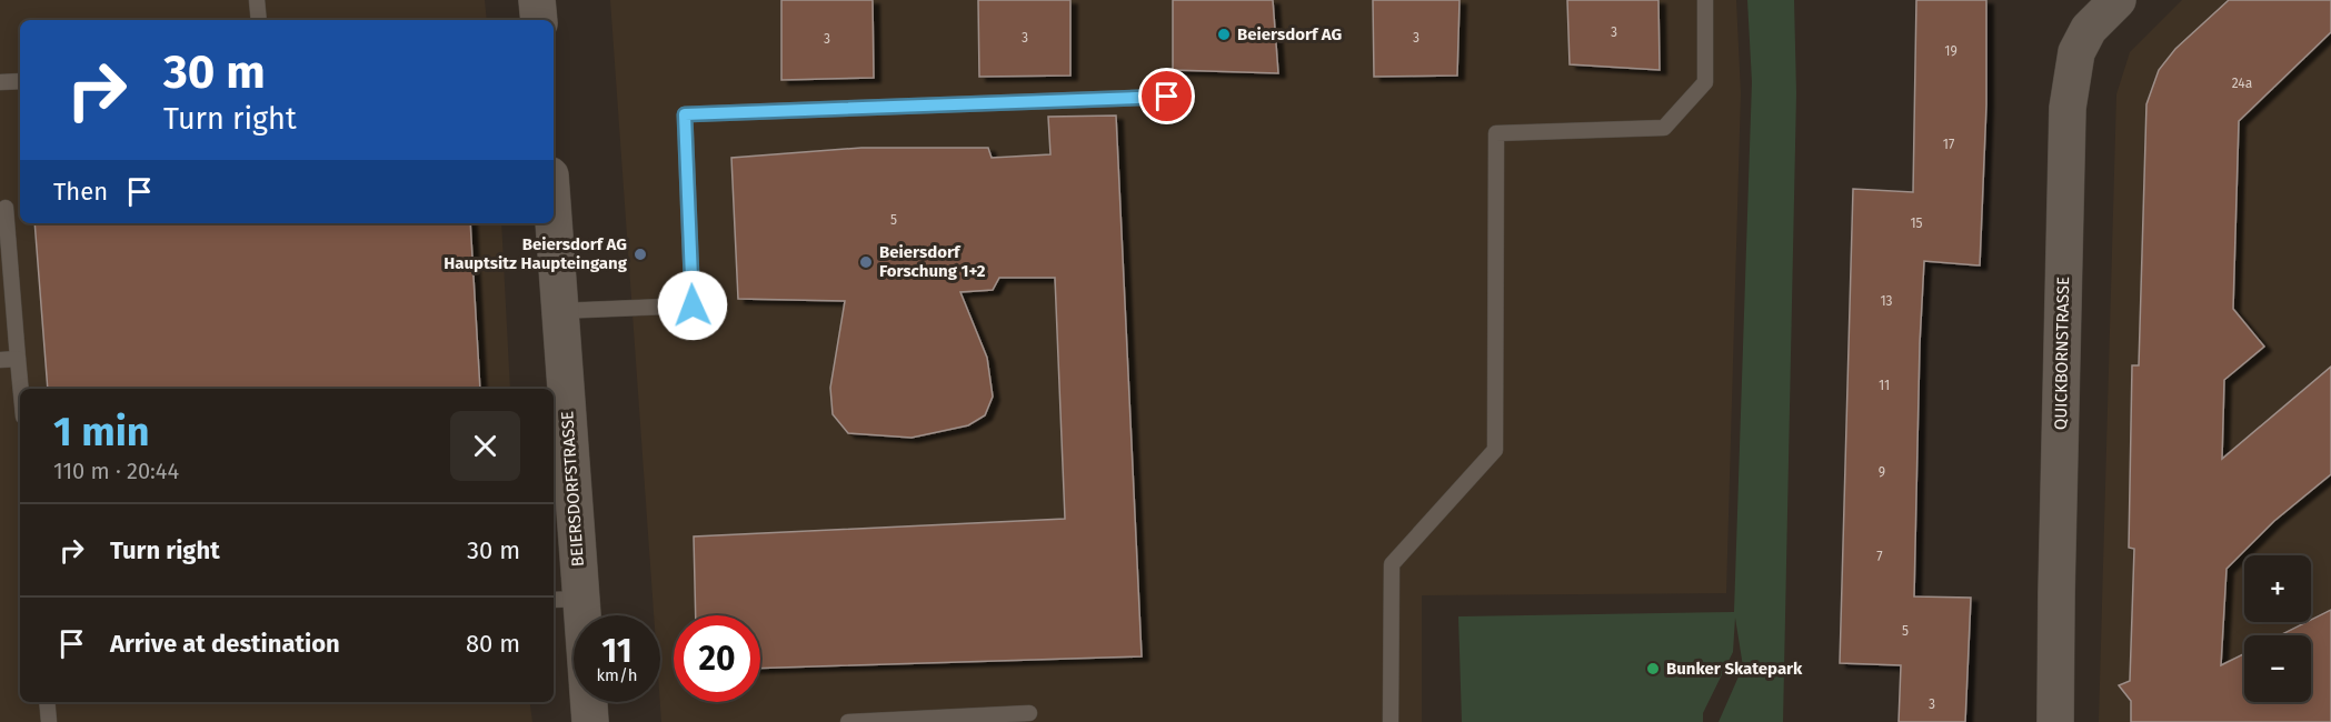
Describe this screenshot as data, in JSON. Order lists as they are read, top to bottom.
{
  "streets": {
    "street": ["QUICKBORNSTRASSE", "BEIERSDORFSTRASSE"]
  },
  "places": [
    "Beiersdorf AG",
    "Beiersdorf AG Hauptsitz Haupteingang",
    "Beiersdorf Forschung 1+2",
    "Bunker Skatepark"
  ],
  "house_numbers": [
    "3",
    "3",
    "3",
    "3",
    "19",
    "24a",
    "17",
    "5",
    "15",
    "13",
    "11",
    "9",
    "7",
    "5",
    "3"
  ],
  "page": {
    "turn": ["30 m", "Turn right"],
    "then": "Then",
    "heading": ["1 min", "110 m · 20:44"],
    "list": [
      {
        "name": "Turn right",
        "value": "30 m"
      },
      {
        "name": "Arrive at destination",
        "value": "80 m"
      }
    ],
    "map_buttons": ["+", "−"],
    "speed": "11 km/h",
    "limit": "20"
  }
}
